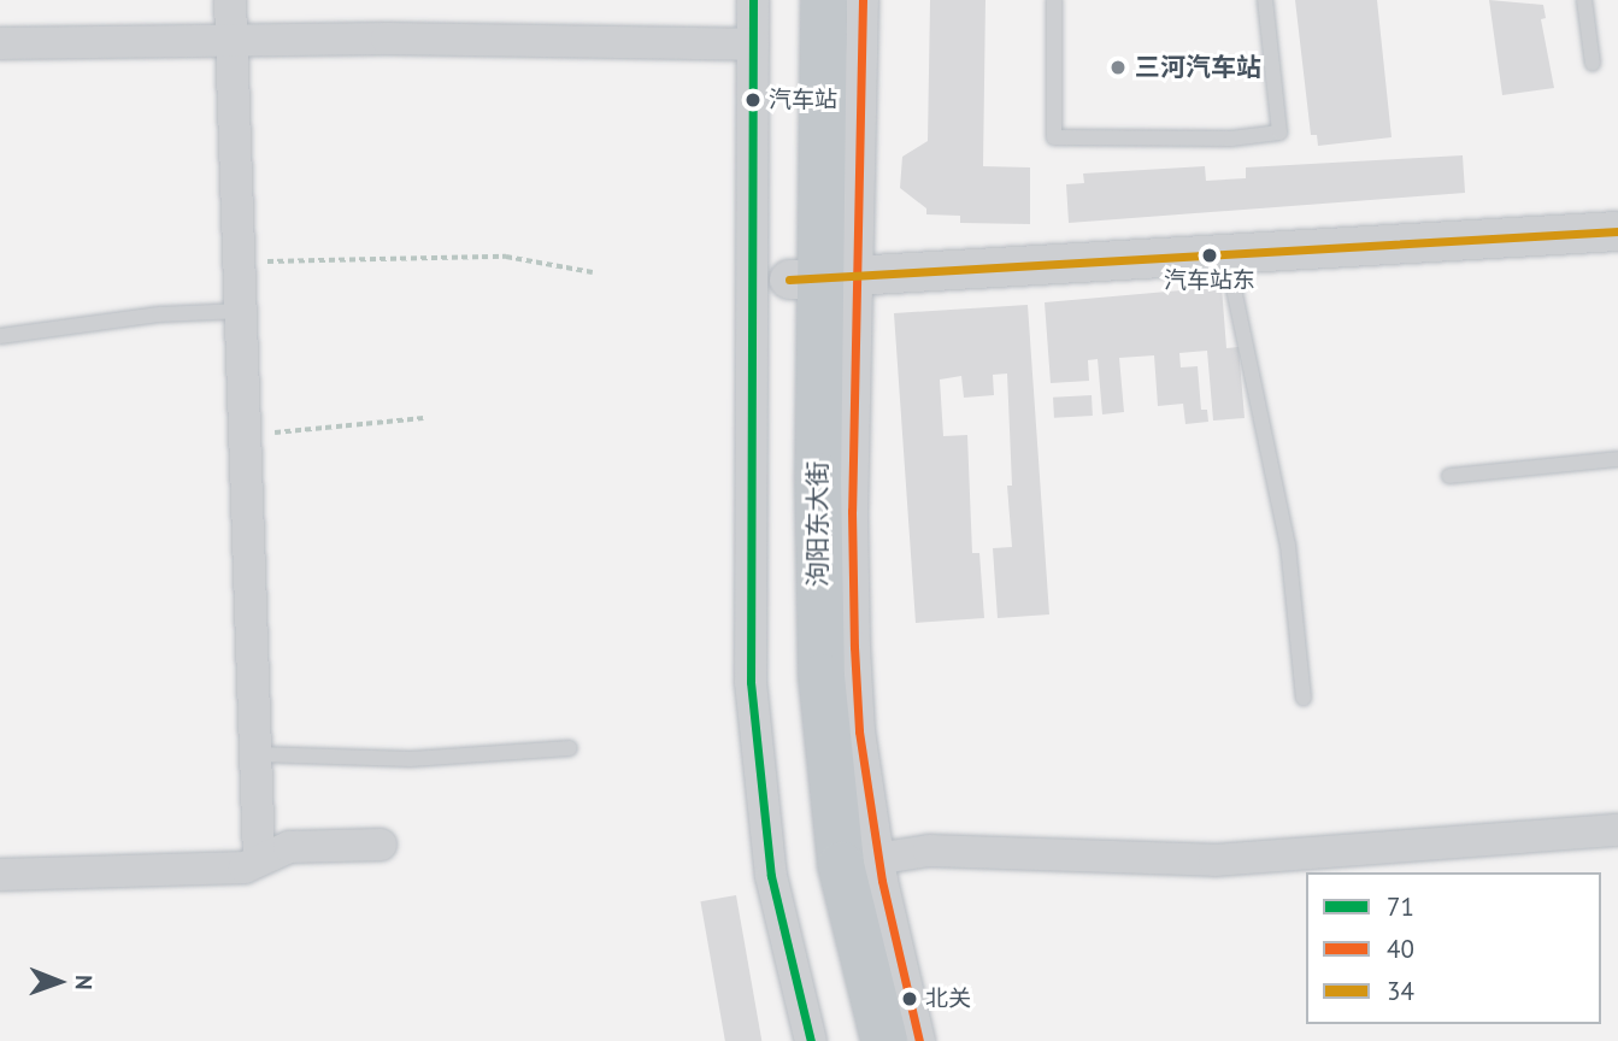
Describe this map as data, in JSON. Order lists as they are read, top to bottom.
{
  "streets": {
    "highway": ["泃阳东大街"]
  },
  "places": [
    "三河汽车站",
    "汽车站",
    "汽车站东",
    "北关"
  ],
  "lines": ["transit line 71", "transit line 40", "transit line 34"],
  "legend": ["71", "40", "34"],
  "north": "right"
}
